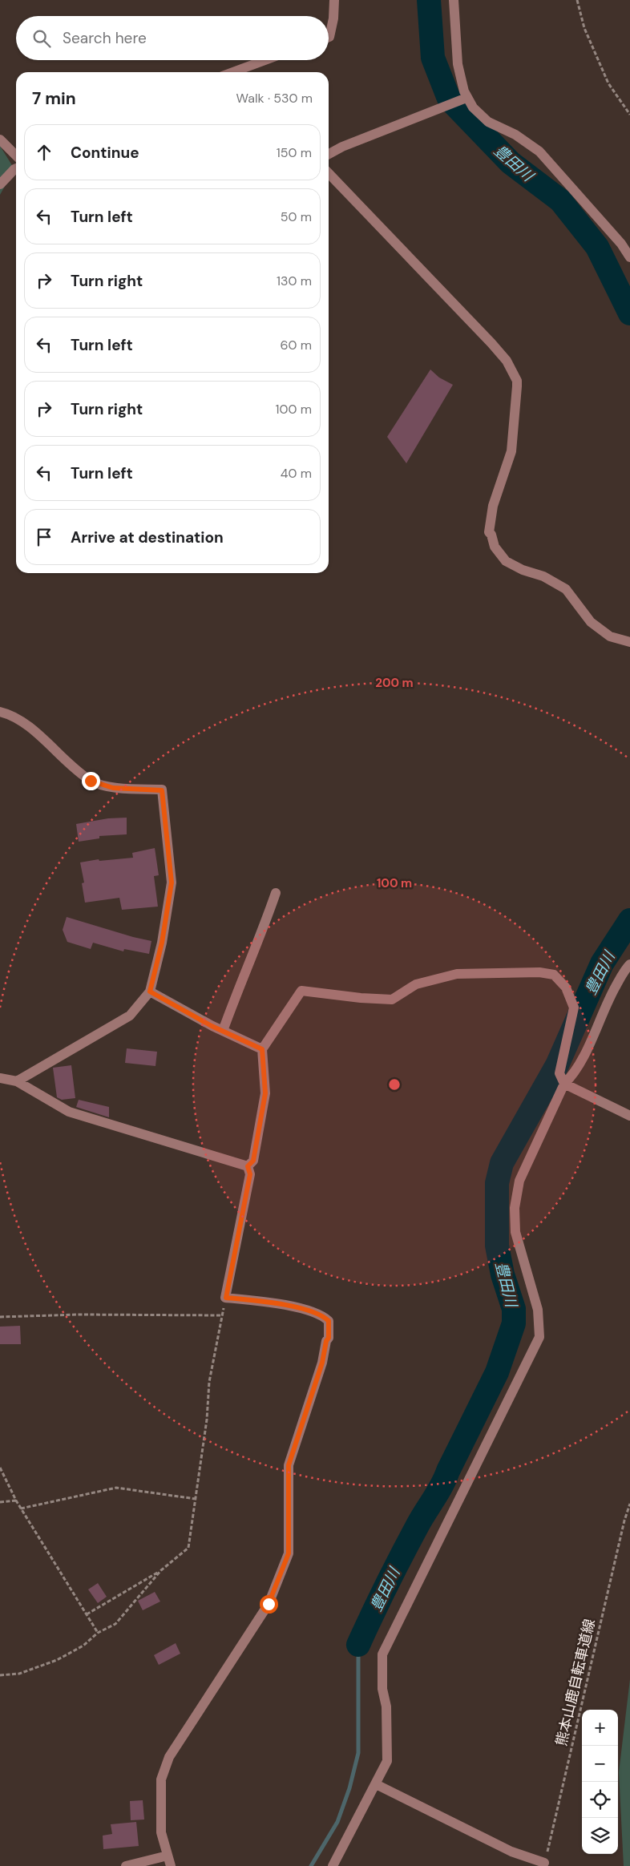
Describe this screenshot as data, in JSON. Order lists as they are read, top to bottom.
{
  "streets": {
    "path": ["熊本山鹿自転車道線"]
  },
  "water": ["豊田川"],
  "page": {
    "search": "Search here",
    "heading": ["7 min", "Walk · 530 m"],
    "list": [
      ["Continue", "150 m"],
      ["Turn left", "50 m"],
      ["Turn right", "130 m"],
      ["Turn left", "60 m"],
      ["Turn right", "100 m"],
      ["Turn left", "40 m"],
      "Arrive at destination"
    ],
    "map_buttons": ["+", "−"]
  },
  "rings": ["200 m", "100 m"]
}
